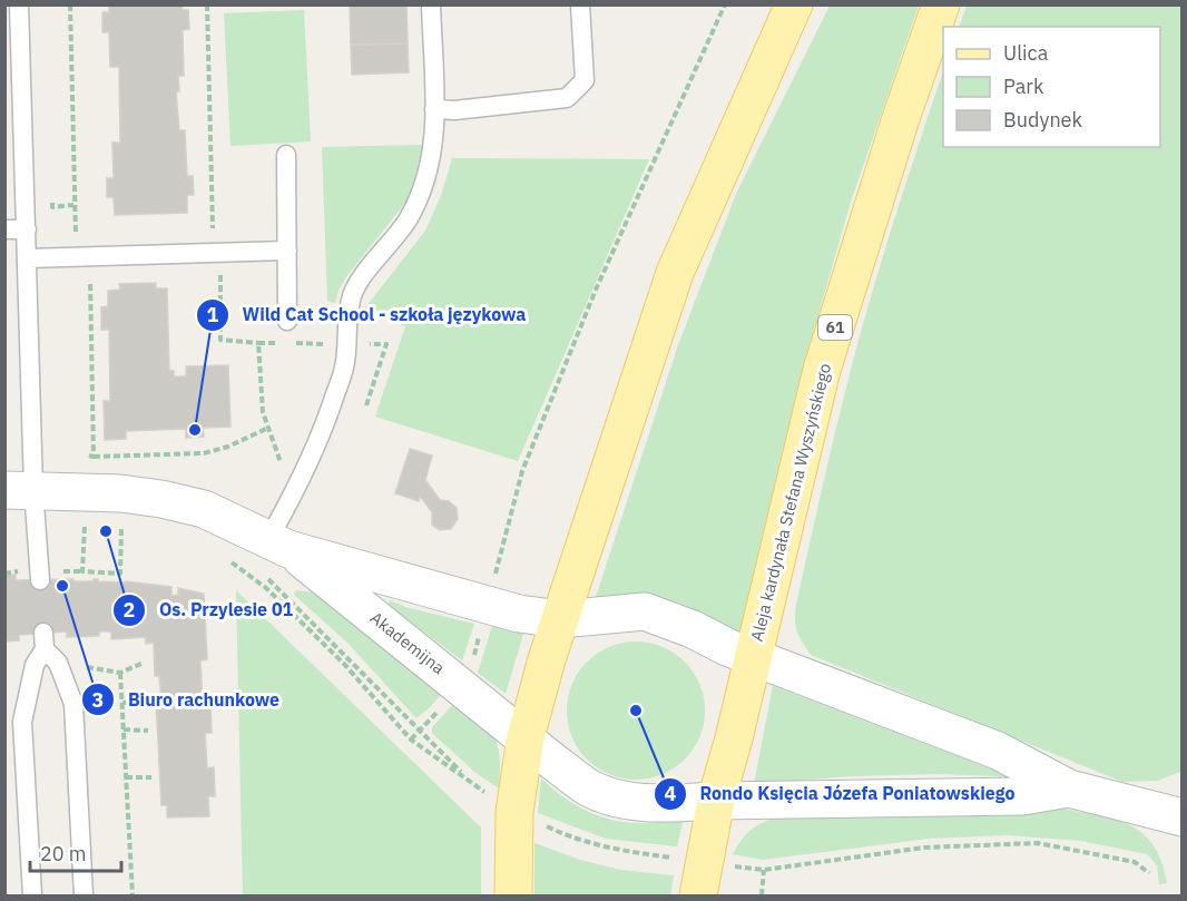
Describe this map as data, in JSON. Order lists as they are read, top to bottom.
{
  "streets": {
    "main road": ["61", "Aleja kardynała Stefana Wyszyńskiego"],
    "street": ["Akademijna"]
  },
  "crossings": [
    ["61", "Aleja kardynała Stefana Wyszyńskiego"],
    ["61", "Akademijna"],
    ["Aleja kardynała Stefana Wyszyńskiego", "Akademijna"]
  ],
  "places": [
    "Wild Cat School - szkoła językowa",
    "Os. Przylesie 01",
    "Biuro rachunkowe",
    "Rondo Księcia Józefa Poniatowskiego"
  ],
  "legend": ["Ulica", "Park", "Budynek"],
  "scale_bar": "20 m"
}
